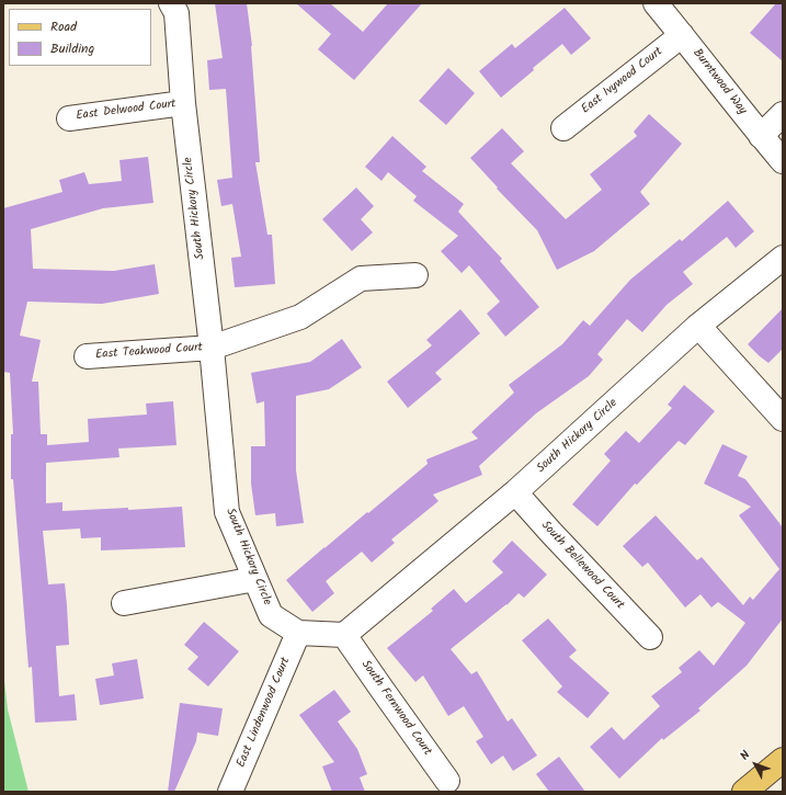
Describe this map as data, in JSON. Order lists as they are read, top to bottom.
{
  "streets": {
    "street": [
      "East Ivywood Court",
      "Burntwood Way",
      "East Delwood Court",
      "South Hickory Circle",
      "East Teakwood Court",
      "South Bellewood Court",
      "South Fernwood Court",
      "East Lindenwood Court"
    ]
  },
  "crossings": [
    ["East Ivywood Court", "Burntwood Way"],
    ["East Delwood Court", "South Hickory Circle"],
    ["South Hickory Circle", "East Teakwood Court"],
    ["South Hickory Circle", "South Bellewood Court"],
    ["South Hickory Circle", "South Fernwood Court"],
    ["South Hickory Circle", "East Lindenwood Court"]
  ],
  "legend": ["Road", "Building"],
  "north": "top left"
}
